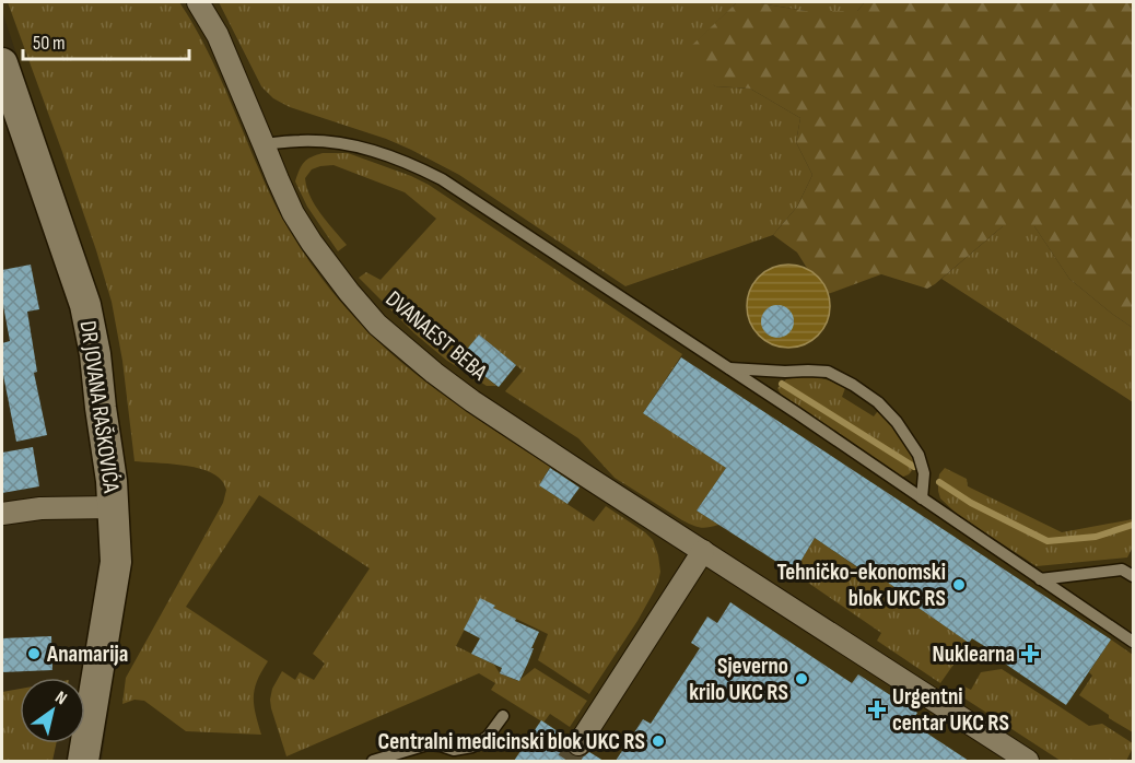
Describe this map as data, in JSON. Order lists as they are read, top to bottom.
{
  "streets": {
    "street": ["DVANAEST BEBA", "DR JOVANA RAŠKOVIĆA"]
  },
  "places": {
    "other": [
      "Tehničko-ekonomski blok UKC RS",
      "Anamarija",
      "Sjeverno krilo UKC RS",
      "Centralni medicinski blok UKC RS"
    ],
    "health": ["Nuklearna", "Urgentni centar UKC RS"]
  },
  "scale_bar": "50 m",
  "north": "top right"
}
